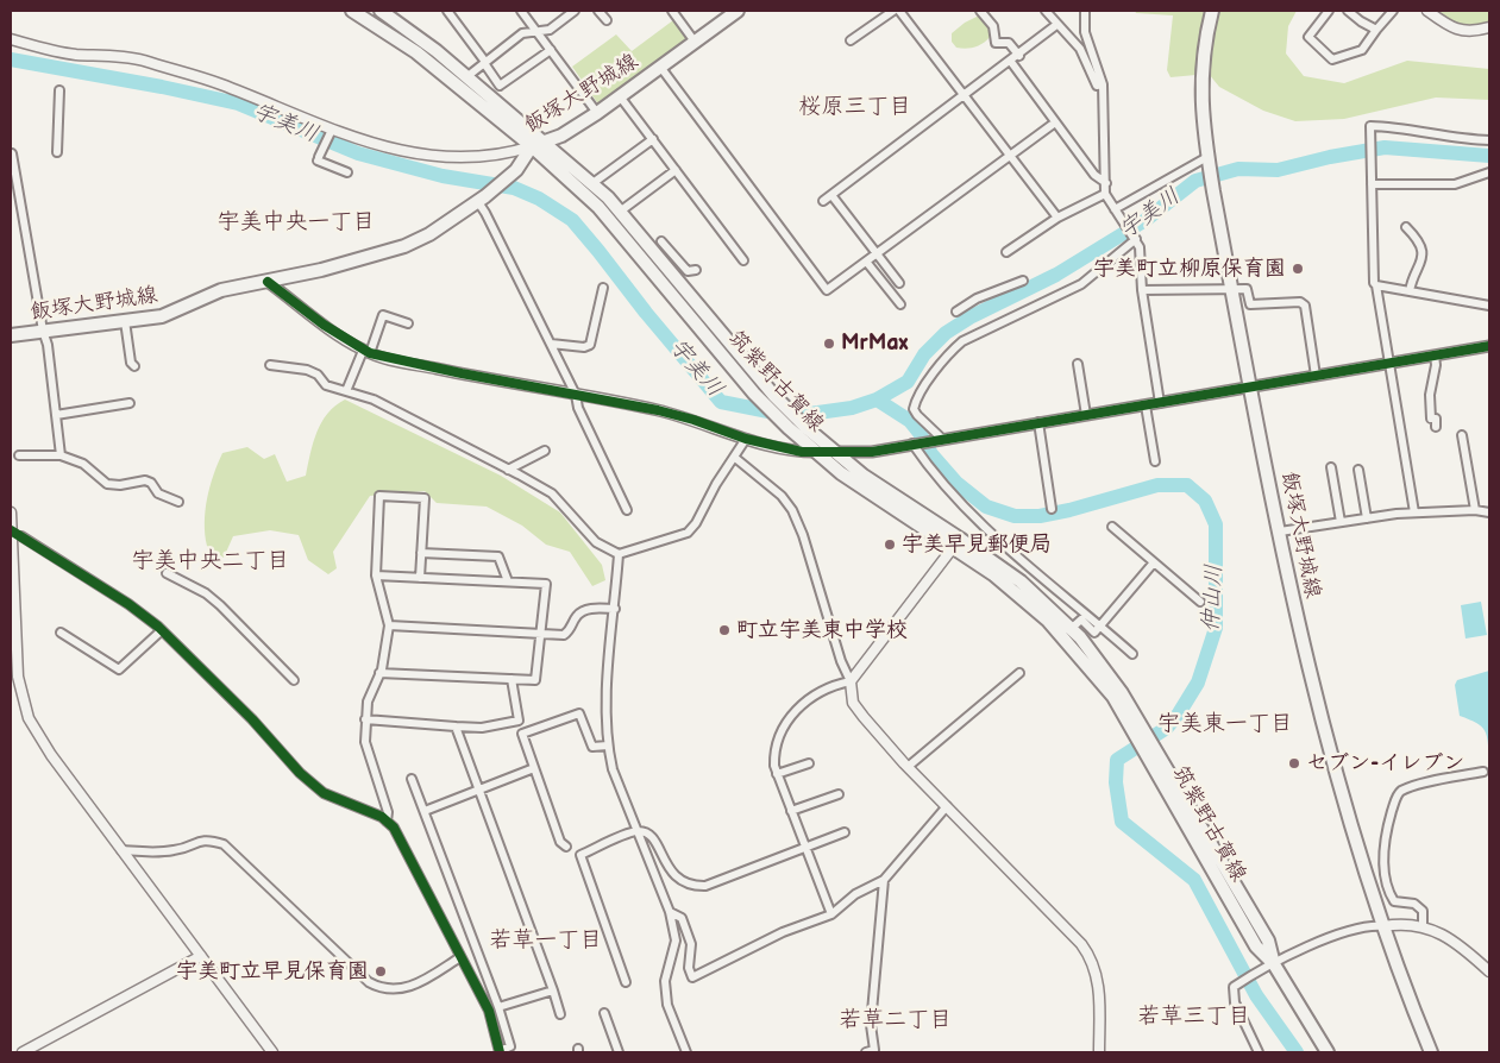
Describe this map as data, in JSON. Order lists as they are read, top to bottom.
{
  "streets": {
    "main road": ["飯塚大野城線", "筑紫野古賀線"]
  },
  "crossings": [
    ["飯塚大野城線", "筑紫野古賀線"]
  ],
  "districts": [
    "桜原三丁目",
    "宇美中央一丁目",
    "宇美中央二丁目",
    "宇美東一丁目",
    "若草一丁目",
    "若草三丁目",
    "若草二丁目"
  ],
  "water": ["宇美川", "仲山川"],
  "places": [
    "宇美町立柳原保育園",
    "MrMax",
    "宇美早見郵便局",
    "町立宇美東中学校",
    "セブン-イレブン",
    "宇美町立早見保育園"
  ]
}
